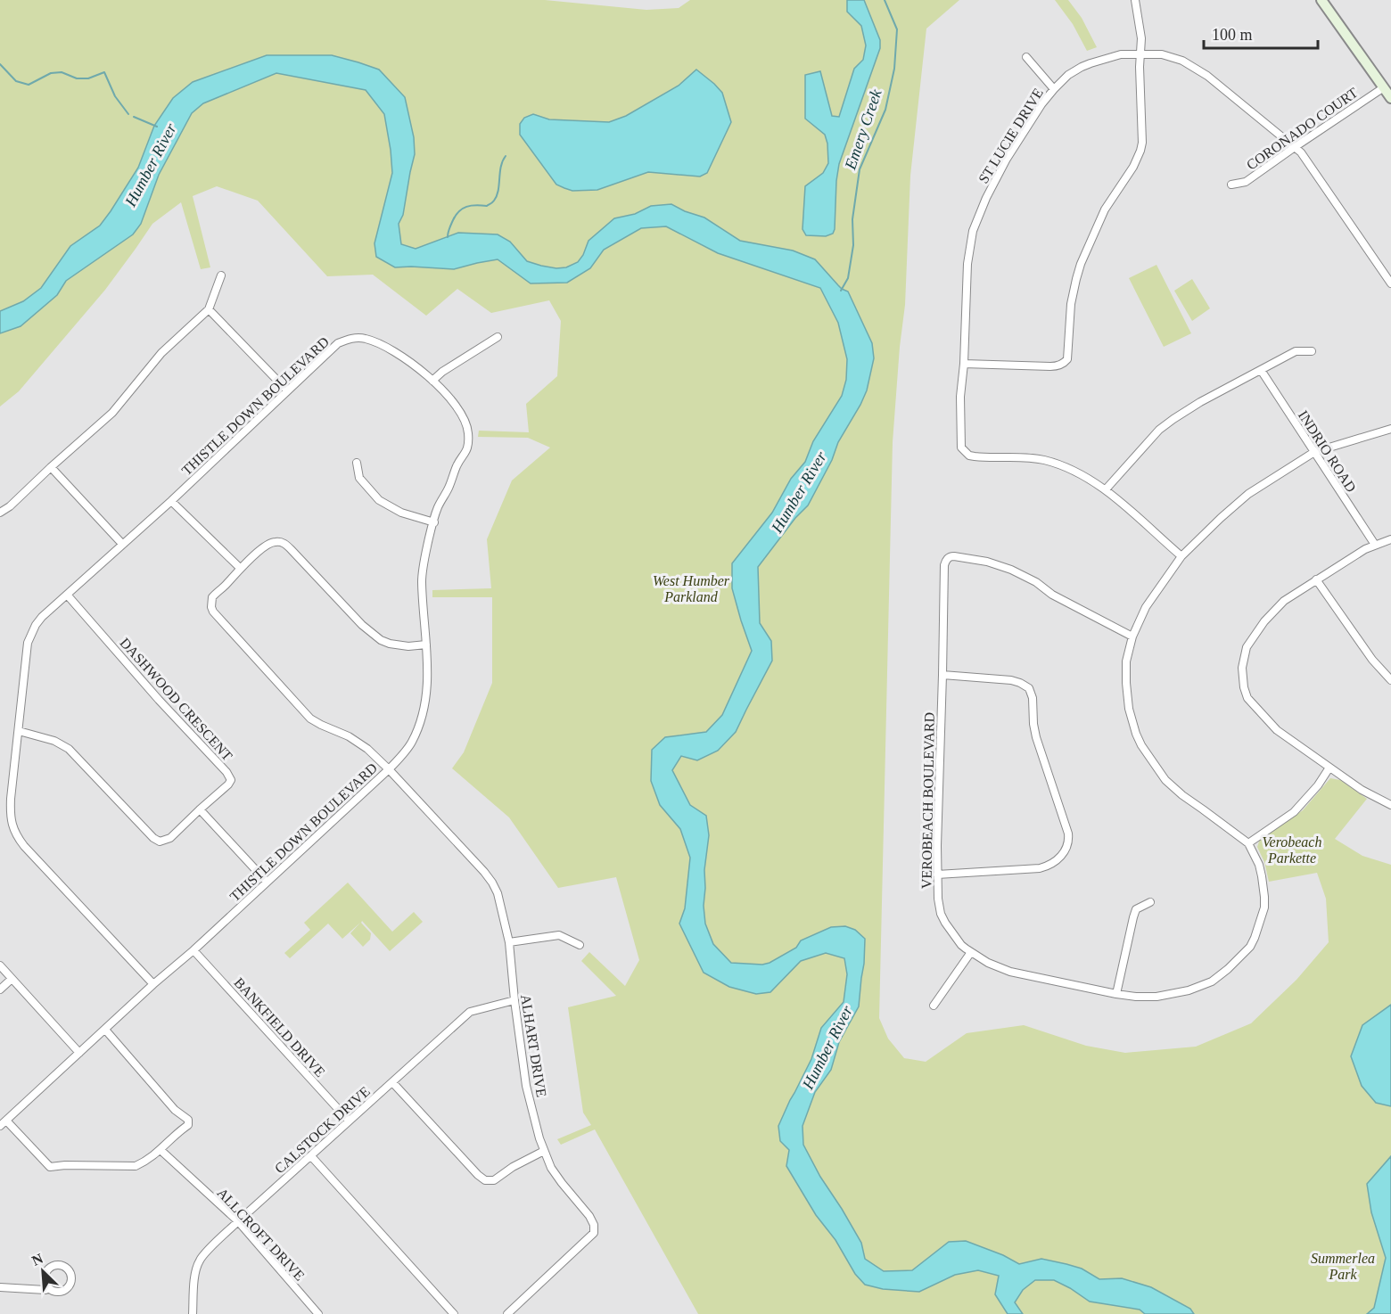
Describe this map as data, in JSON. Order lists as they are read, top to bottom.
{
  "streets": {
    "street": [
      "CORONADO COURT",
      "ST LUCIE DRIVE",
      "THISTLE DOWN BOULEVARD",
      "INDRIO ROAD",
      "DASHWOOD CRESCENT",
      "VEROBEACH BOULEVARD",
      "BANKFIELD DRIVE",
      "ALHART DRIVE",
      "CALSTOCK DRIVE",
      "ALLCROFT DRIVE"
    ]
  },
  "crossings": [
    ["CORONADO COURT", "ST LUCIE DRIVE"],
    ["ST LUCIE DRIVE", "VEROBEACH BOULEVARD"],
    ["THISTLE DOWN BOULEVARD", "DASHWOOD CRESCENT"],
    ["THISTLE DOWN BOULEVARD", "BANKFIELD DRIVE"],
    ["THISTLE DOWN BOULEVARD", "ALHART DRIVE"],
    ["INDRIO ROAD", "VEROBEACH BOULEVARD"],
    ["BANKFIELD DRIVE", "CALSTOCK DRIVE"],
    ["ALHART DRIVE", "CALSTOCK DRIVE"],
    ["CALSTOCK DRIVE", "ALLCROFT DRIVE"]
  ],
  "water": ["Emery Creek", "Humber River"],
  "parks": ["West Humber Parkland", "Verobeach Parkette", "Summerlea Park"],
  "scale_bar": "100 m",
  "north": "top left"
}
